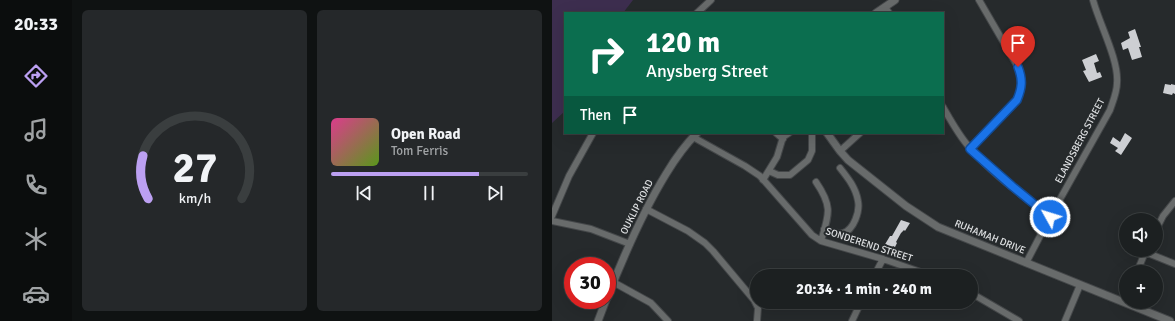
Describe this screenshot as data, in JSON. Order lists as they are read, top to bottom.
{
  "streets": {
    "street": [
      "ELANDSBERG STREET",
      "OUKLIP ROAD",
      "RUHAMAH DRIVE",
      "SONDEREND STREET"
    ]
  },
  "crossings": [
    ["ELANDSBERG STREET", "RUHAMAH DRIVE"],
    ["OUKLIP ROAD", "SONDEREND STREET"]
  ],
  "page": {
    "tabs": "20:33",
    "turn": ["120 m", "Anysberg Street"],
    "then": "Then",
    "song": ["Open Road", "Tom Ferris"],
    "map_buttons": "+",
    "limit": "30",
    "trip": "20:34 · 1 min · 240 m",
    "gauge": ["27", "km/h"]
  }
}
